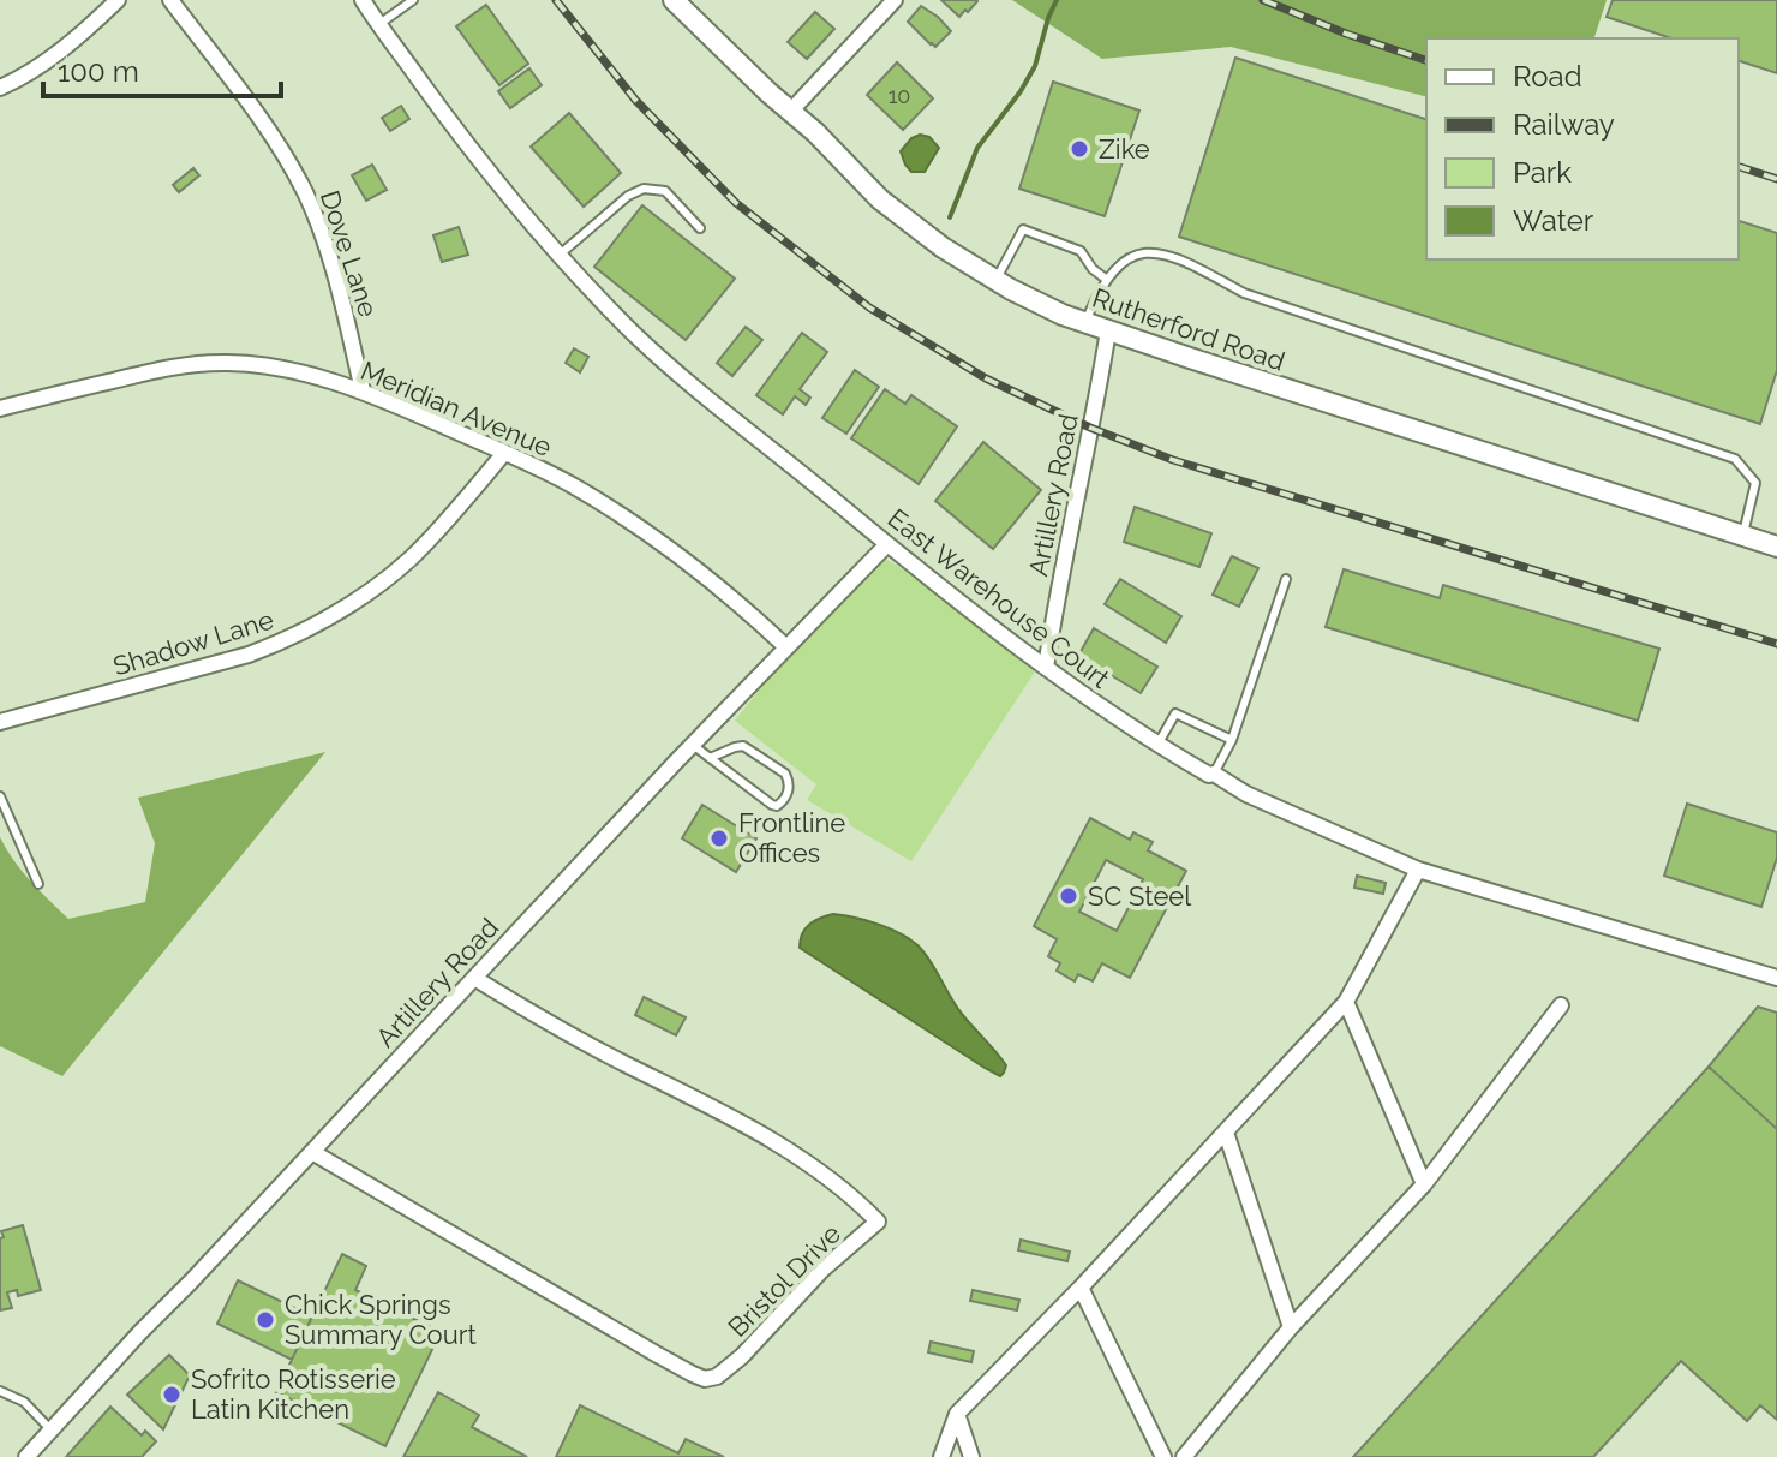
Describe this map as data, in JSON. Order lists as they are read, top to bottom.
{
  "streets": {
    "street": [
      "Dove Lane",
      "Rutherford Road",
      "Meridian Avenue",
      "Artillery Road",
      "East Warehouse Court",
      "Shadow Lane",
      "Bristol Drive"
    ]
  },
  "crossings": [
    ["Dove Lane", "Meridian Avenue"],
    ["Rutherford Road", "Artillery Road"],
    ["Meridian Avenue", "Artillery Road"],
    ["Meridian Avenue", "Shadow Lane"],
    ["Artillery Road", "East Warehouse Court"],
    ["Artillery Road", "Bristol Drive"]
  ],
  "places": [
    "Zike",
    "Frontline Offices",
    "SC Steel",
    "Chick Springs Summary Court",
    "Sofrito Rotisserie Latin Kitchen"
  ],
  "house_numbers": ["10"],
  "legend": [
    "Road",
    "Railway",
    "Park",
    "Water"
  ],
  "scale_bar": "100 m"
}
